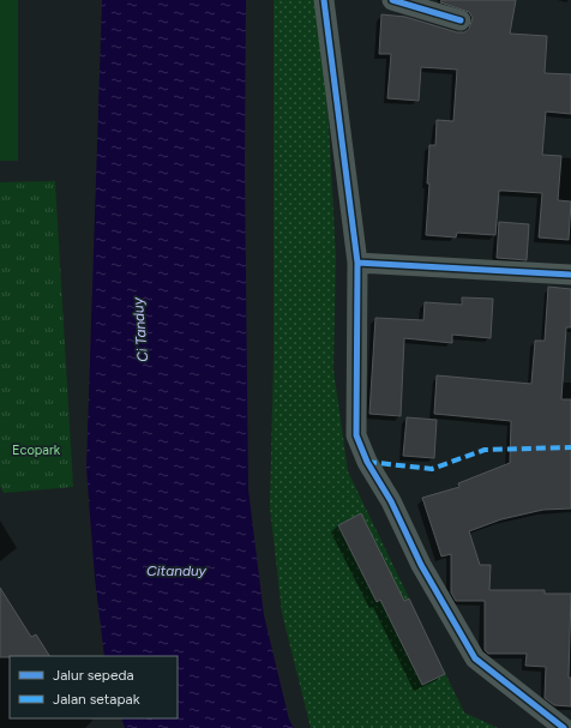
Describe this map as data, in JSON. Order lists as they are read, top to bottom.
{
  "water": ["Ci Tanduy", "Citanduy"],
  "parks": ["Ecopark"],
  "legend": ["Jalur sepeda", "Jalan setapak"]
}
